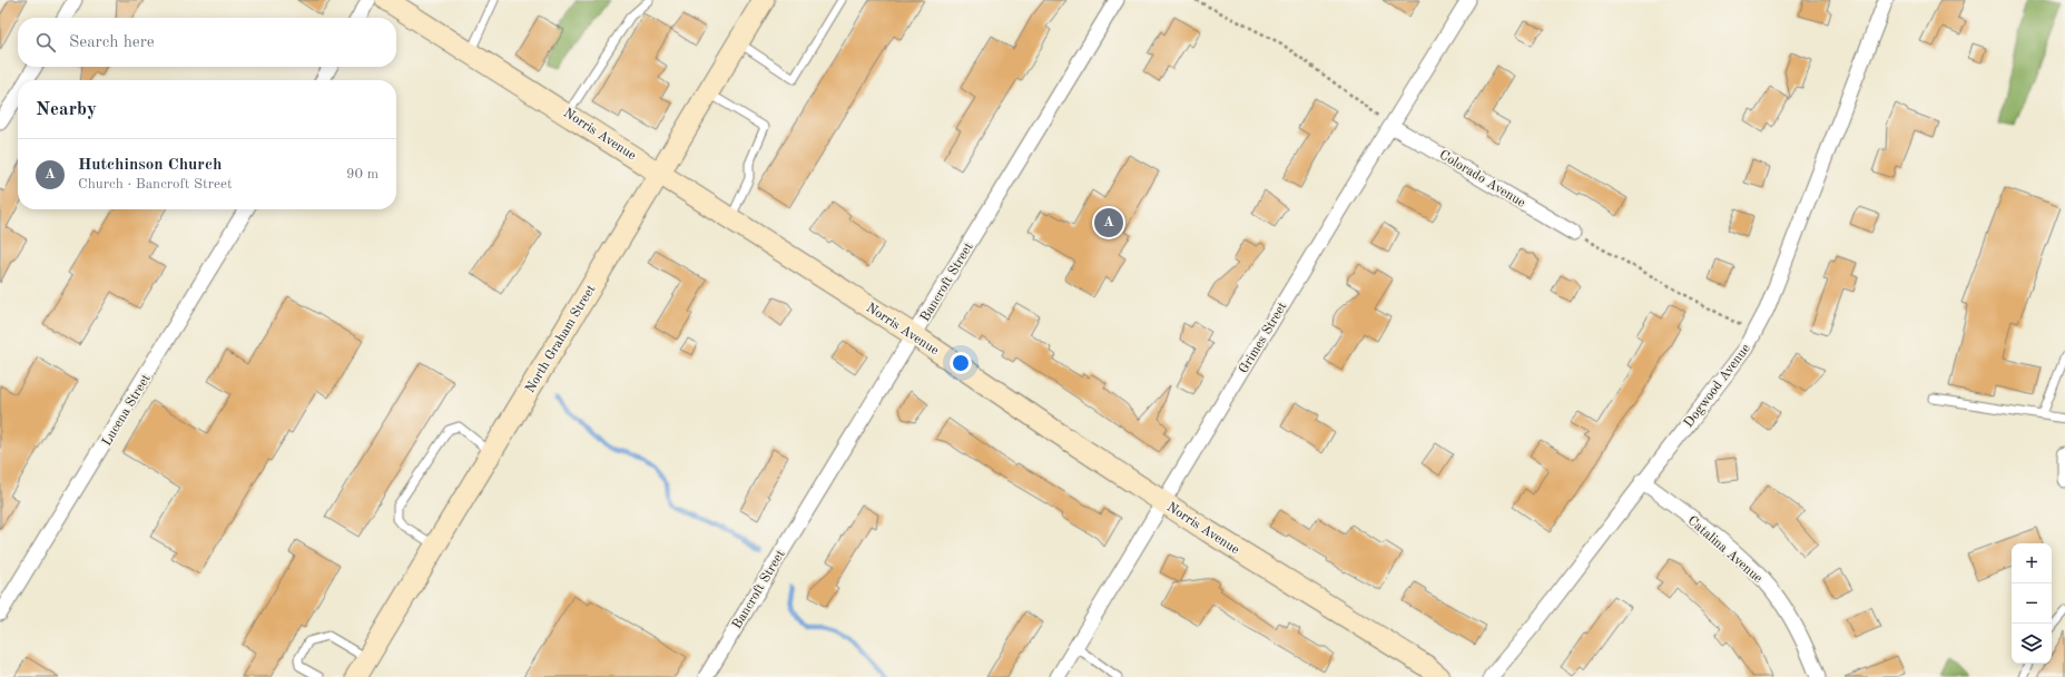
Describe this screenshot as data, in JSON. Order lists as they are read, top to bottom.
{
  "streets": {
    "street": [
      "Norris Avenue",
      "Colorado Avenue",
      "Bancroft Street",
      "Grimes Street",
      "North Graham Street",
      "Dogwood Avenue",
      "Lucena Street",
      "Catalina Avenue"
    ]
  },
  "crossings": [
    ["Norris Avenue", "Bancroft Street"],
    ["Norris Avenue", "Grimes Street"],
    ["Norris Avenue", "North Graham Street"],
    ["Colorado Avenue", "Grimes Street"],
    ["Dogwood Avenue", "Catalina Avenue"]
  ],
  "page": {
    "search": "Search here",
    "heading": "Nearby",
    "list": [
      {
        "mark": "A",
        "name": "Hutchinson Church",
        "note": "Church · Bancroft Street",
        "value": "90 m"
      }
    ],
    "pins": "A",
    "map_buttons": ["+", "−"]
  }
}
